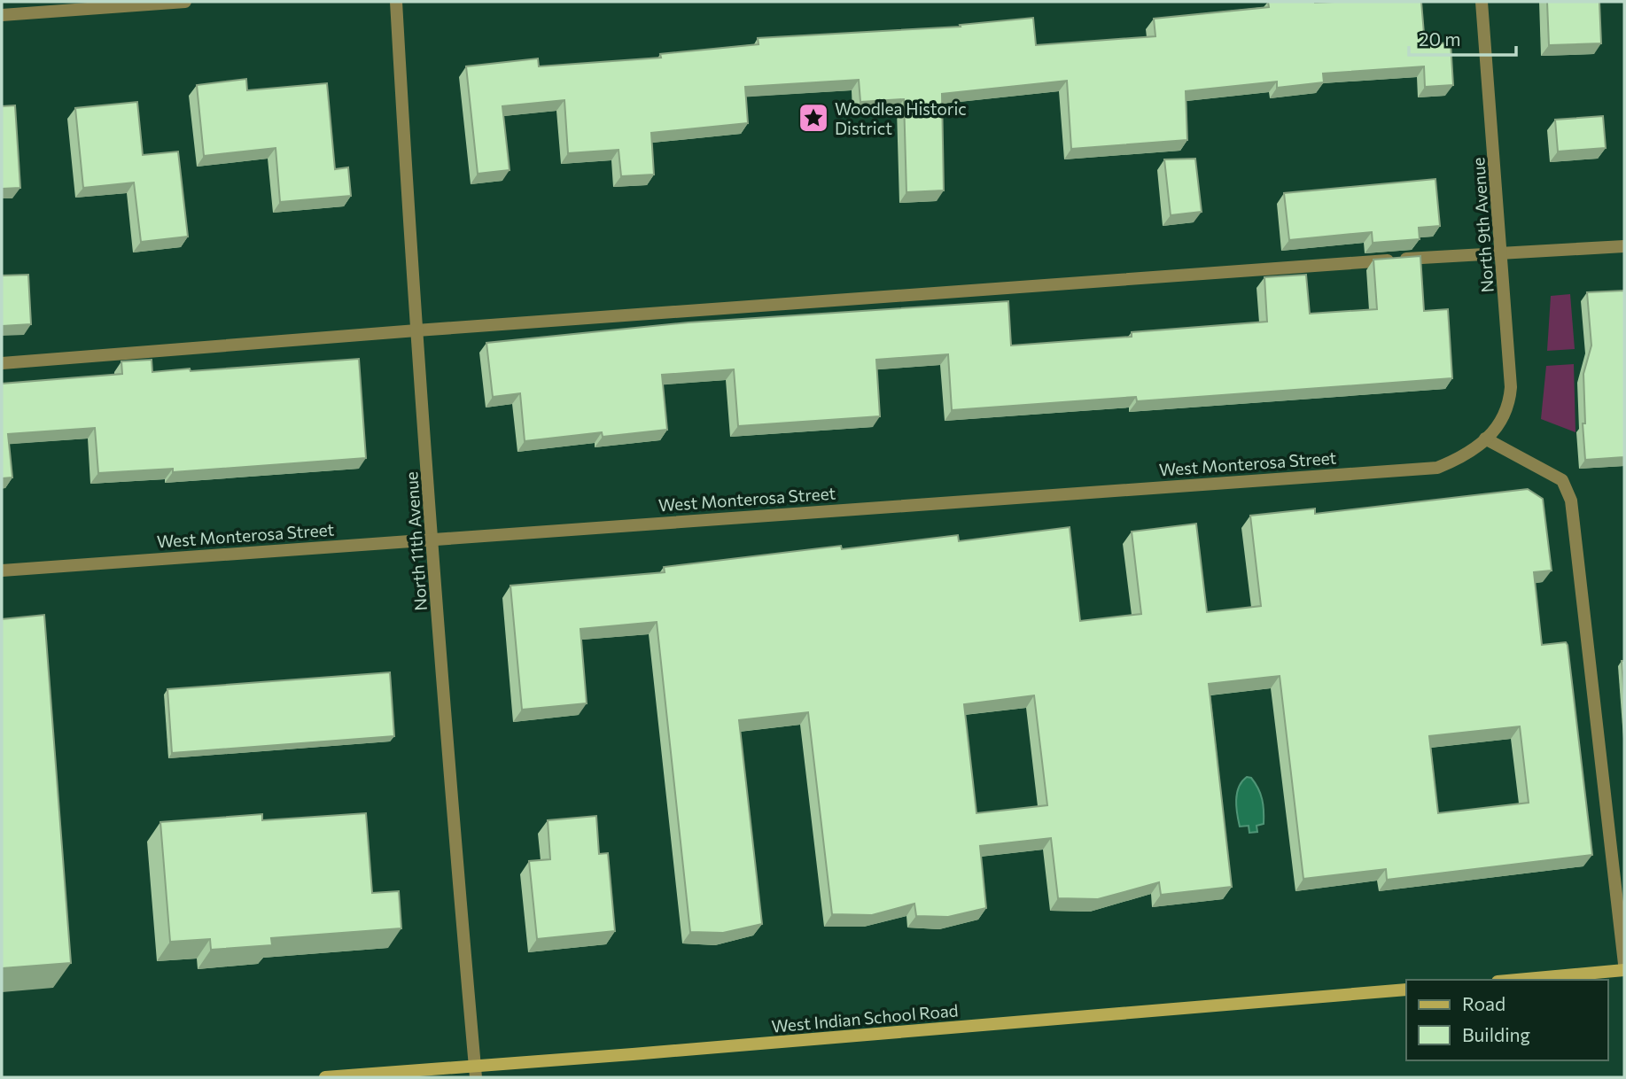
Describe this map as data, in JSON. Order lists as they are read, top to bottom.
{
  "streets": {
    "main road": ["West Indian School Road"],
    "street": ["North 9th Avenue", "West Monterosa Street", "North 11th Avenue"]
  },
  "crossings": [
    ["North 9th Avenue", "West Monterosa Street"],
    ["West Monterosa Street", "North 11th Avenue"],
    ["North 11th Avenue", "West Indian School Road"]
  ],
  "places": {
    "place": ["Woodlea Historic District"]
  },
  "legend": ["Road", "Building"],
  "scale_bar": "20 m"
}
